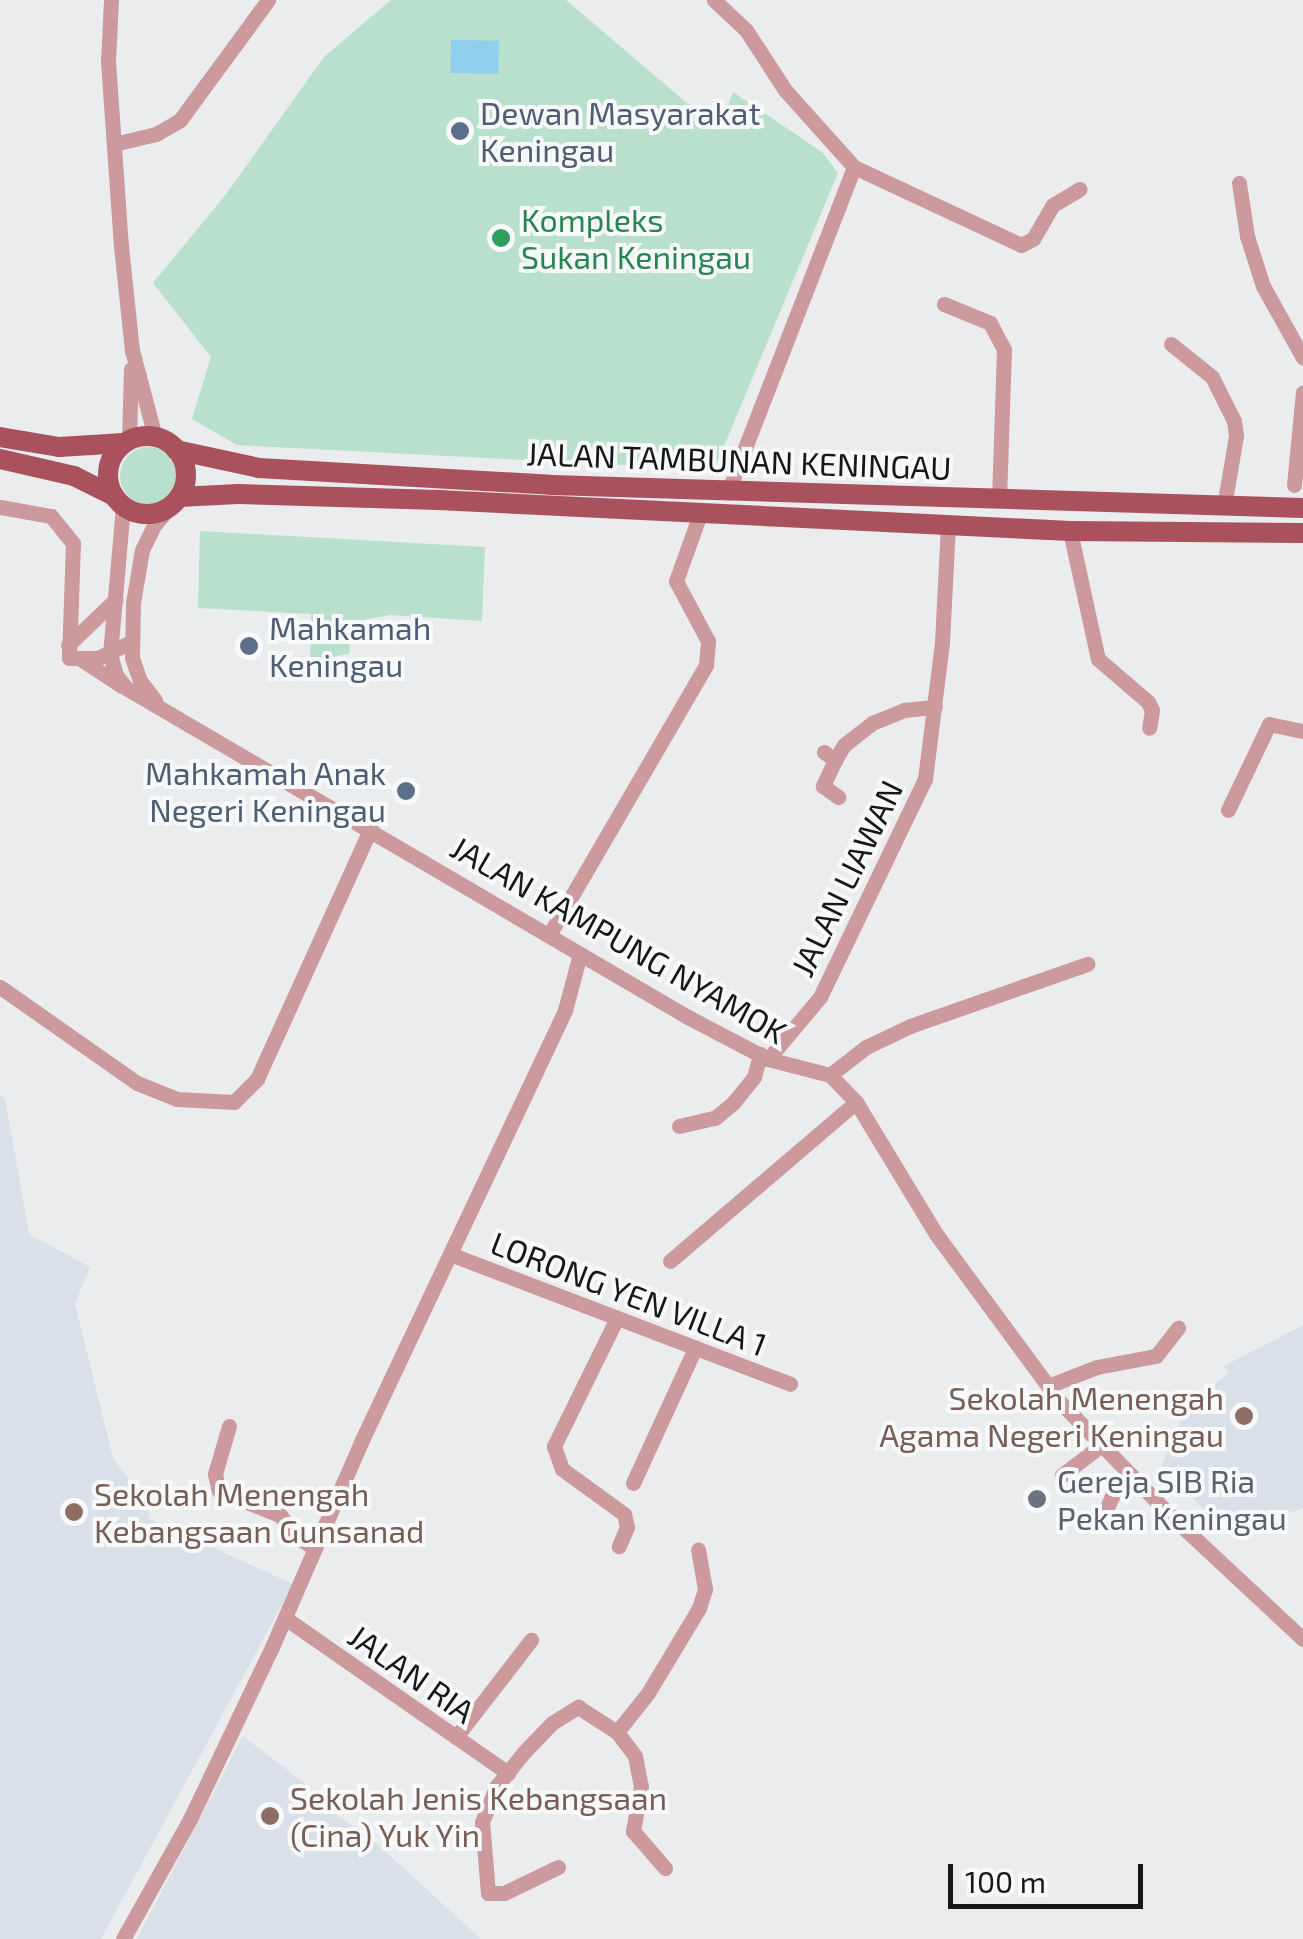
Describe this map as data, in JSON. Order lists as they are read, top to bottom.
{
  "streets": {
    "main road": ["JALAN TAMBUNAN KENINGAU"],
    "street": [
      "JALAN LIAWAN",
      "JALAN KAMPUNG NYAMOK",
      "LORONG YEN VILLA 1",
      "JALAN RIA"
    ]
  },
  "crossings": [
    ["JALAN TAMBUNAN KENINGAU", "JALAN LIAWAN"],
    ["JALAN TAMBUNAN KENINGAU", "JALAN KAMPUNG NYAMOK"],
    ["JALAN LIAWAN", "JALAN KAMPUNG NYAMOK"]
  ],
  "places": [
    "Dewan Masyarakat Keningau",
    "Kompleks Sukan Keningau",
    "Mahkamah Keningau",
    "Mahkamah Anak Negeri Keningau",
    "Sekolah Menengah Agama Negeri Keningau",
    "Gereja SIB Ria Pekan Keningau",
    "Sekolah Menengah Kebangsaan Gunsanad",
    "Sekolah Jenis Kebangsaan (Cina) Yuk Yin"
  ],
  "scale_bar": "100 m"
}
